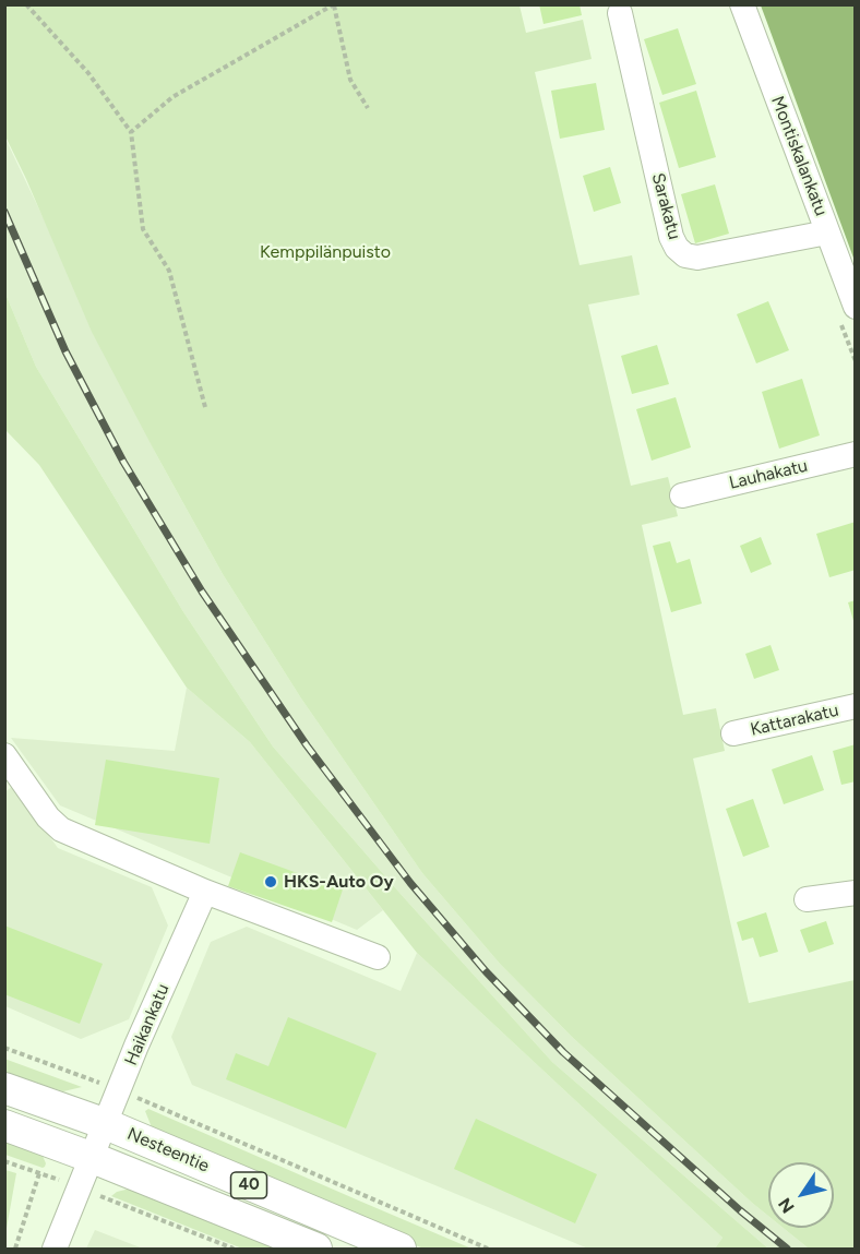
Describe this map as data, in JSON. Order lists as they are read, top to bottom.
{
  "streets": {
    "main road": ["Nesteentie", "40"],
    "street": [
      "Montiskalankatu",
      "Sarakatu",
      "Lauhakatu",
      "Kattarakatu",
      "Haikankatu"
    ]
  },
  "crossings": [
    ["Montiskalankatu", "Sarakatu"],
    ["Haikankatu", "Nesteentie"]
  ],
  "parks": ["Kemppilänpuisto"],
  "places": ["HKS-Auto Oy"],
  "north": "bottom left"
}
